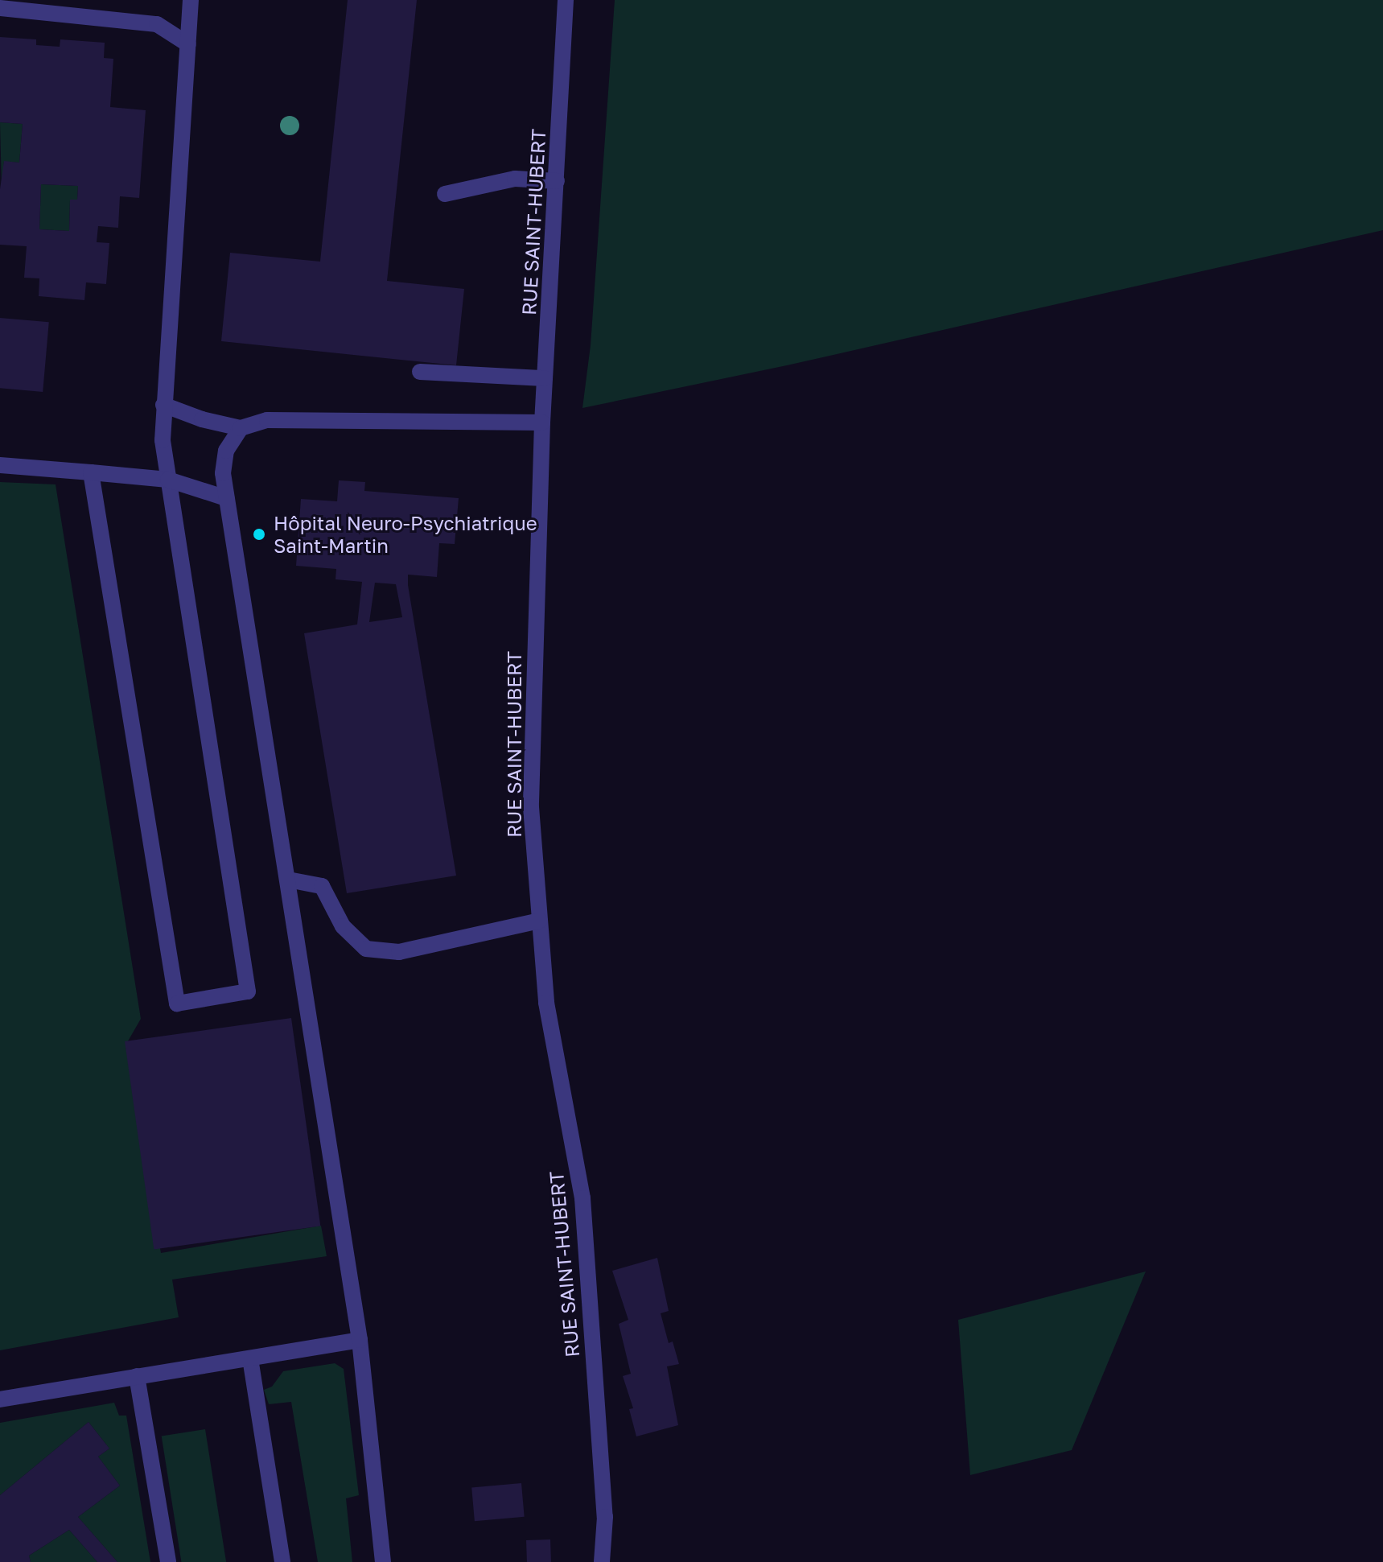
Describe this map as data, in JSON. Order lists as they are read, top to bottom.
{
  "streets": {
    "street": ["RUE SAINT-HUBERT"]
  },
  "places": ["Hôpital Neuro-Psychiatrique Saint-Martin"]
}
